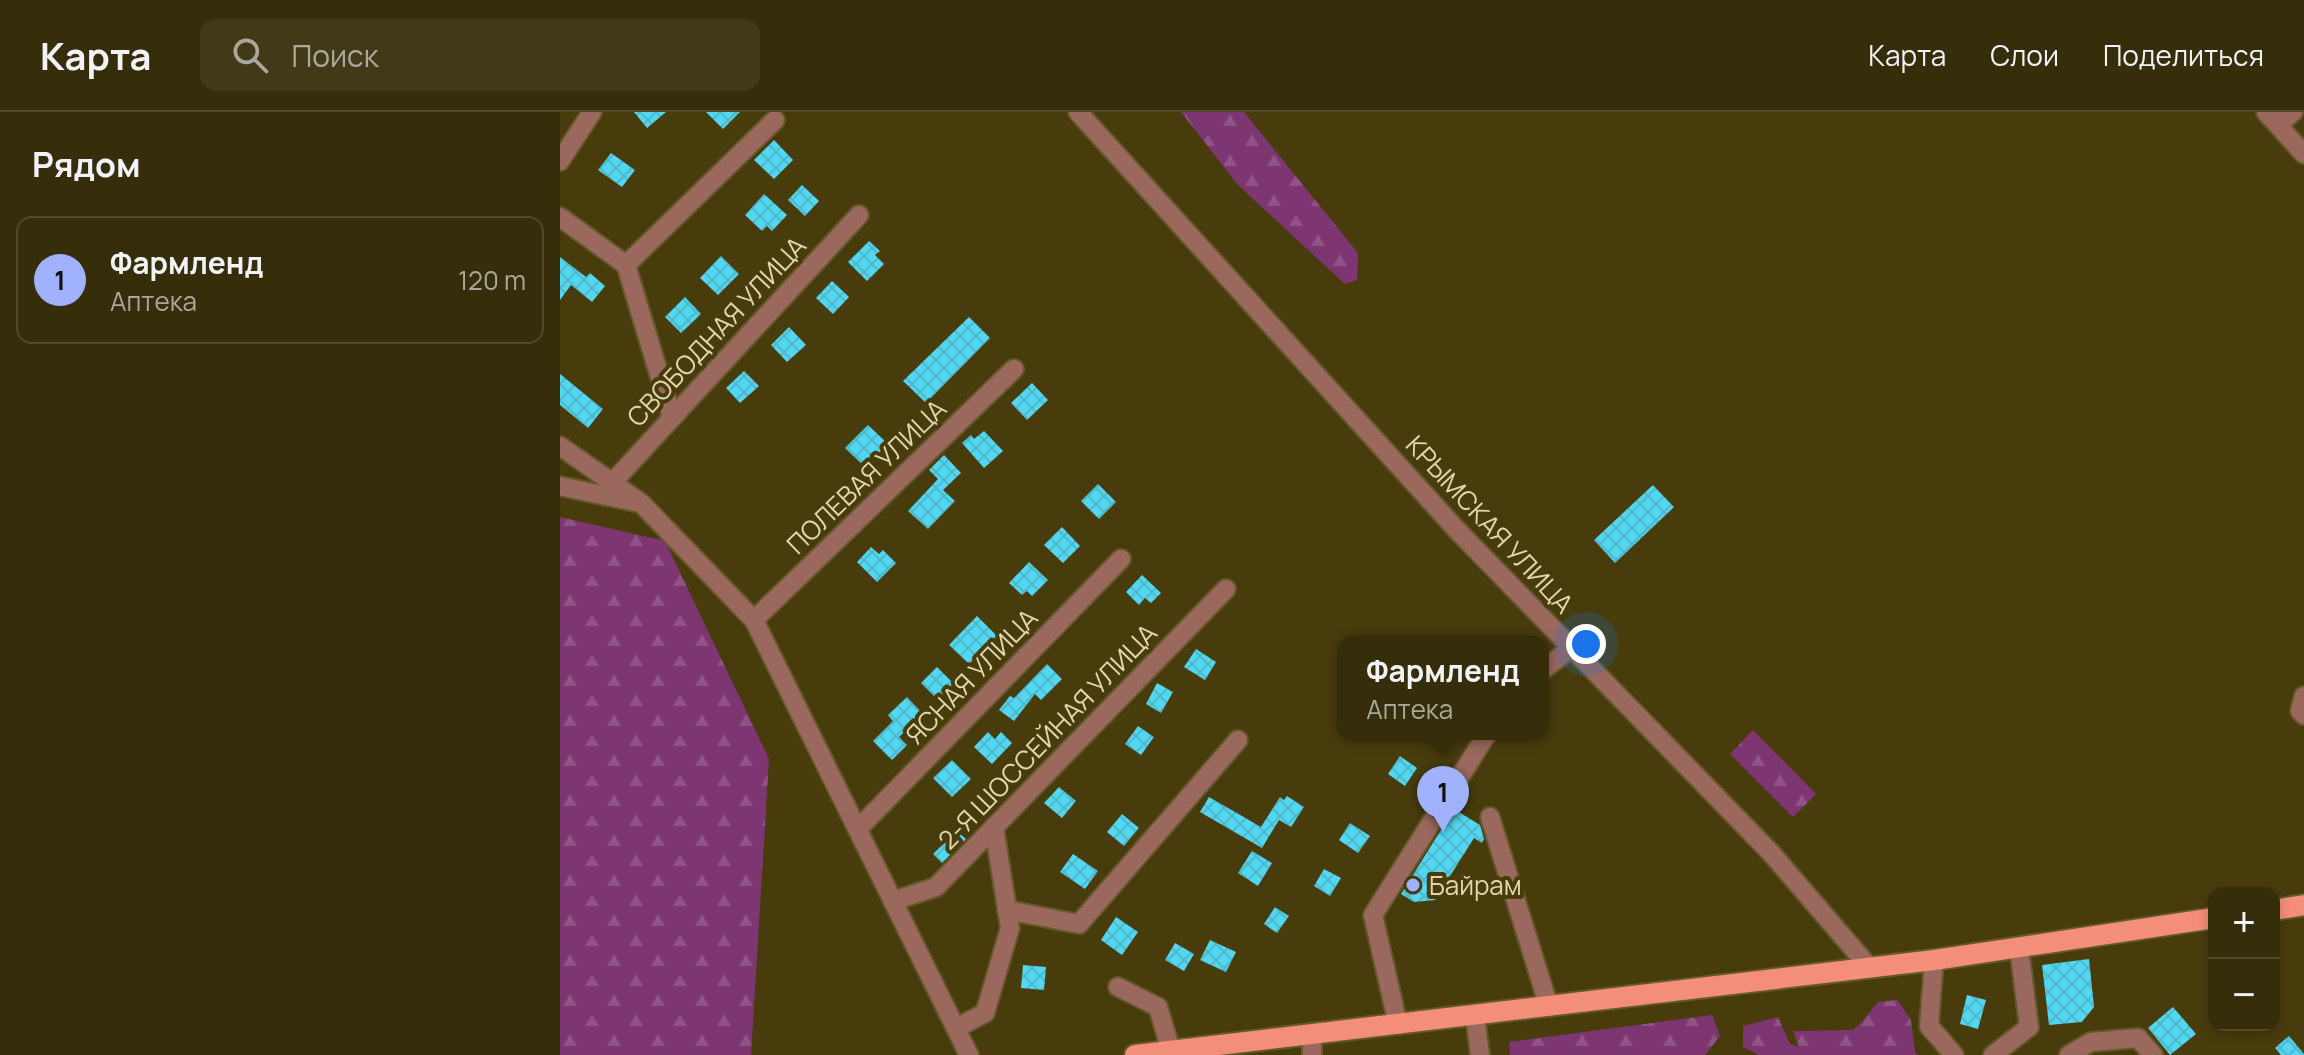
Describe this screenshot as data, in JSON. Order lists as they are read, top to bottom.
{
  "streets": {
    "street": [
      "СВОБОДНАЯ УЛИЦА",
      "ПОЛЕВАЯ УЛИЦА",
      "КРЫМСКАЯ УЛИЦА",
      "ЯСНАЯ УЛИЦА",
      "2-Я ШОССЕЙНАЯ УЛИЦА"
    ]
  },
  "places": ["Байрам"],
  "page": {
    "header": "Карта",
    "search": "Поиск",
    "nav": ["Карта", "Слои", "Поделиться"],
    "heading": "Рядом",
    "list": [
      {
        "mark": "1",
        "name": "Фармленд",
        "note": "Аптека",
        "value": "120 m"
      }
    ],
    "popup": ["Фармленд", "Аптека"],
    "pins": "1",
    "map_buttons": ["+", "−"]
  }
}
